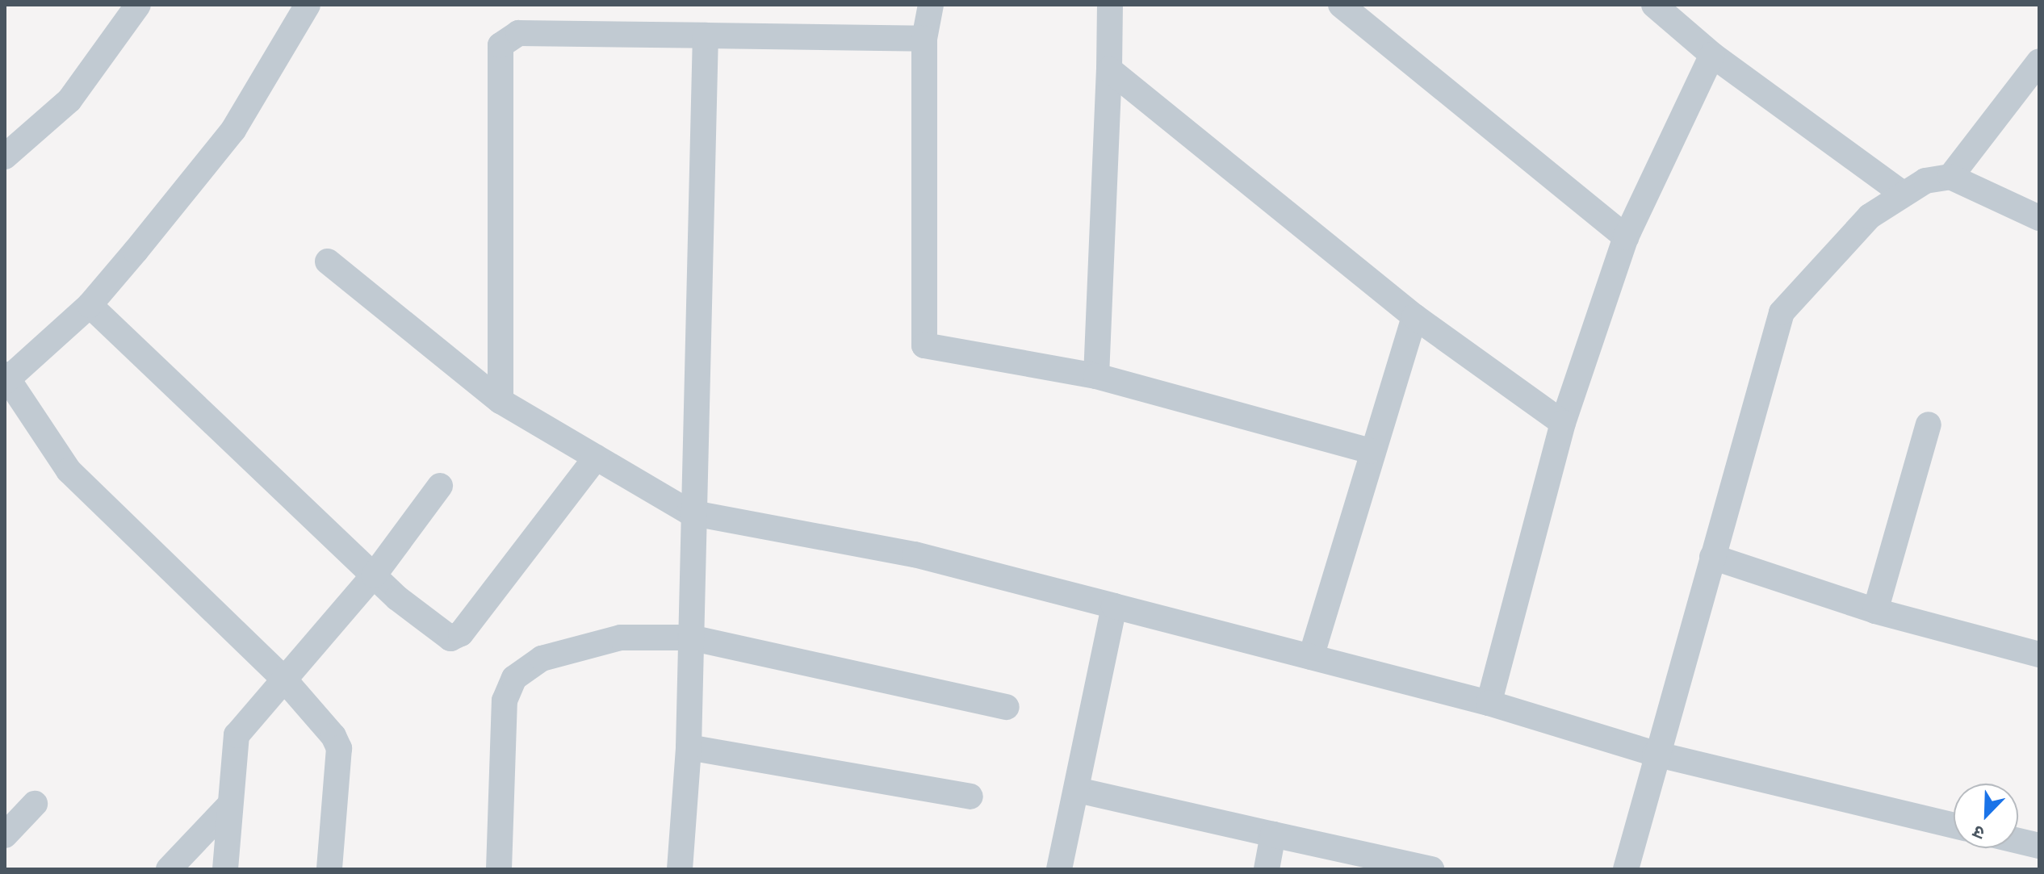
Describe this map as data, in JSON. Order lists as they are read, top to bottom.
{
  "north": "bottom left"
}
